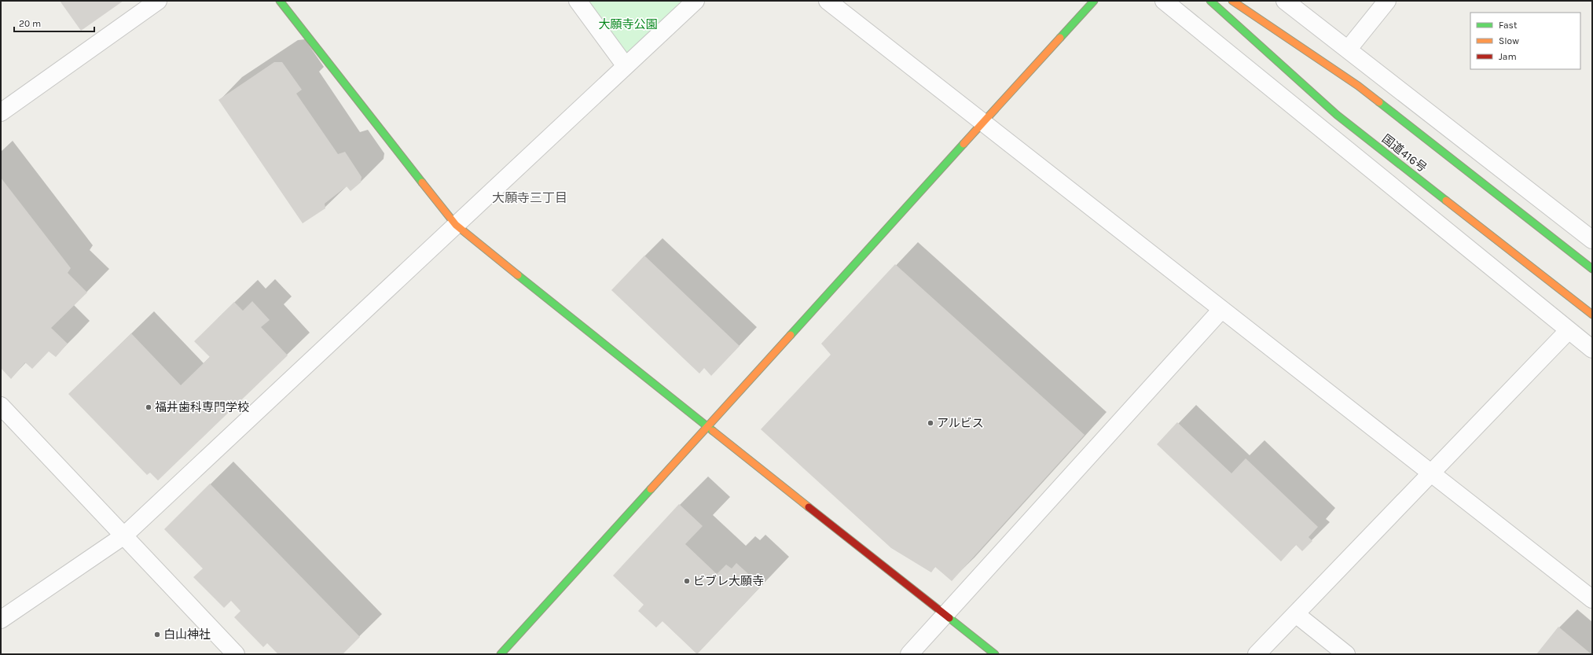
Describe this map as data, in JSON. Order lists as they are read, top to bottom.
{
  "streets": {
    "main road": ["国道416号"]
  },
  "districts": ["大願寺三丁目"],
  "parks": ["大願寺公園"],
  "places": [
    "福井歯科専門学校",
    "アルビス",
    "ビブレ大願寺",
    "白山神社"
  ],
  "legend": ["Fast", "Slow", "Jam"],
  "scale_bar": "20 m"
}
